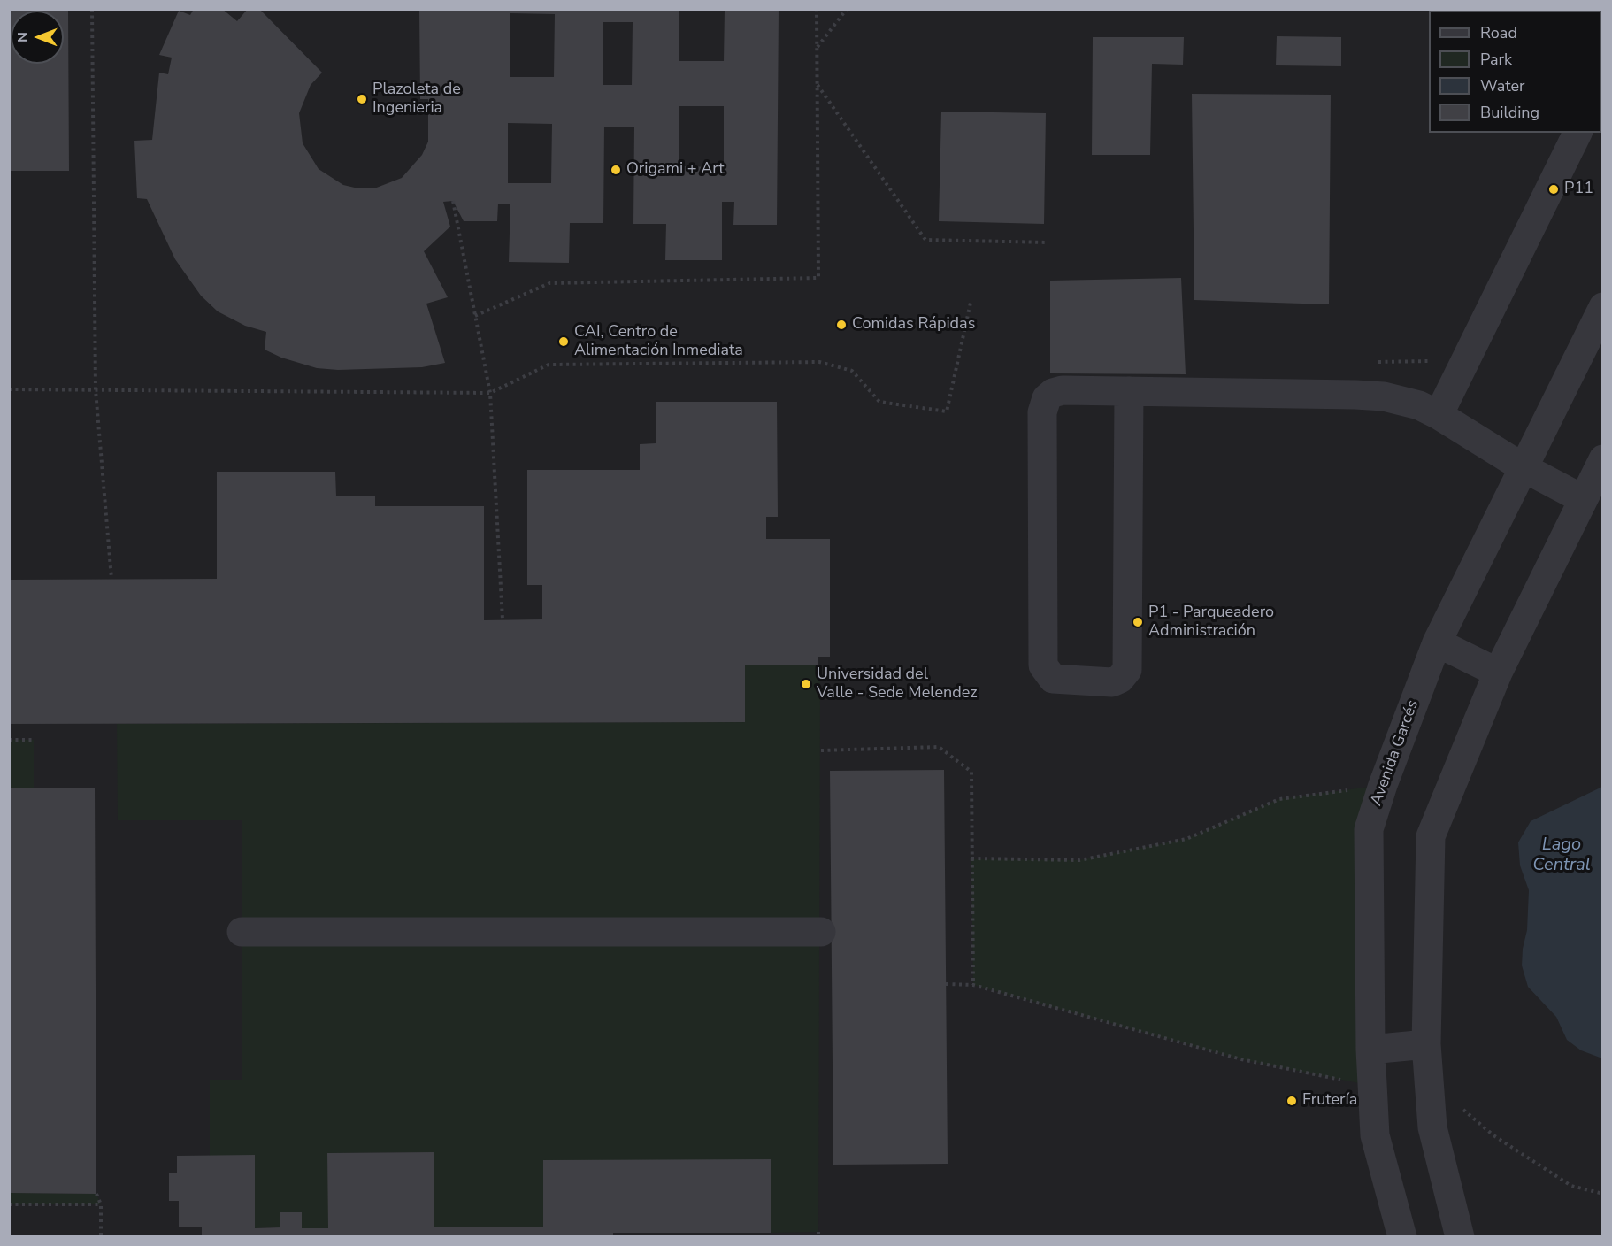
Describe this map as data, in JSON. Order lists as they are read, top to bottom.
{
  "streets": {
    "street": ["Avenida Garcés"]
  },
  "water": ["Lago Central"],
  "places": [
    "Plazoleta de Ingenieria",
    "Origami + Art",
    "P11",
    "Comidas Rápidas",
    "CAI, Centro de Alimentación Inmediata",
    "P1 - Parqueadero Administración",
    "Universidad del Valle - Sede Melendez",
    "Frutería"
  ],
  "legend": [
    "Road",
    "Park",
    "Water",
    "Building"
  ],
  "north": "left"
}
